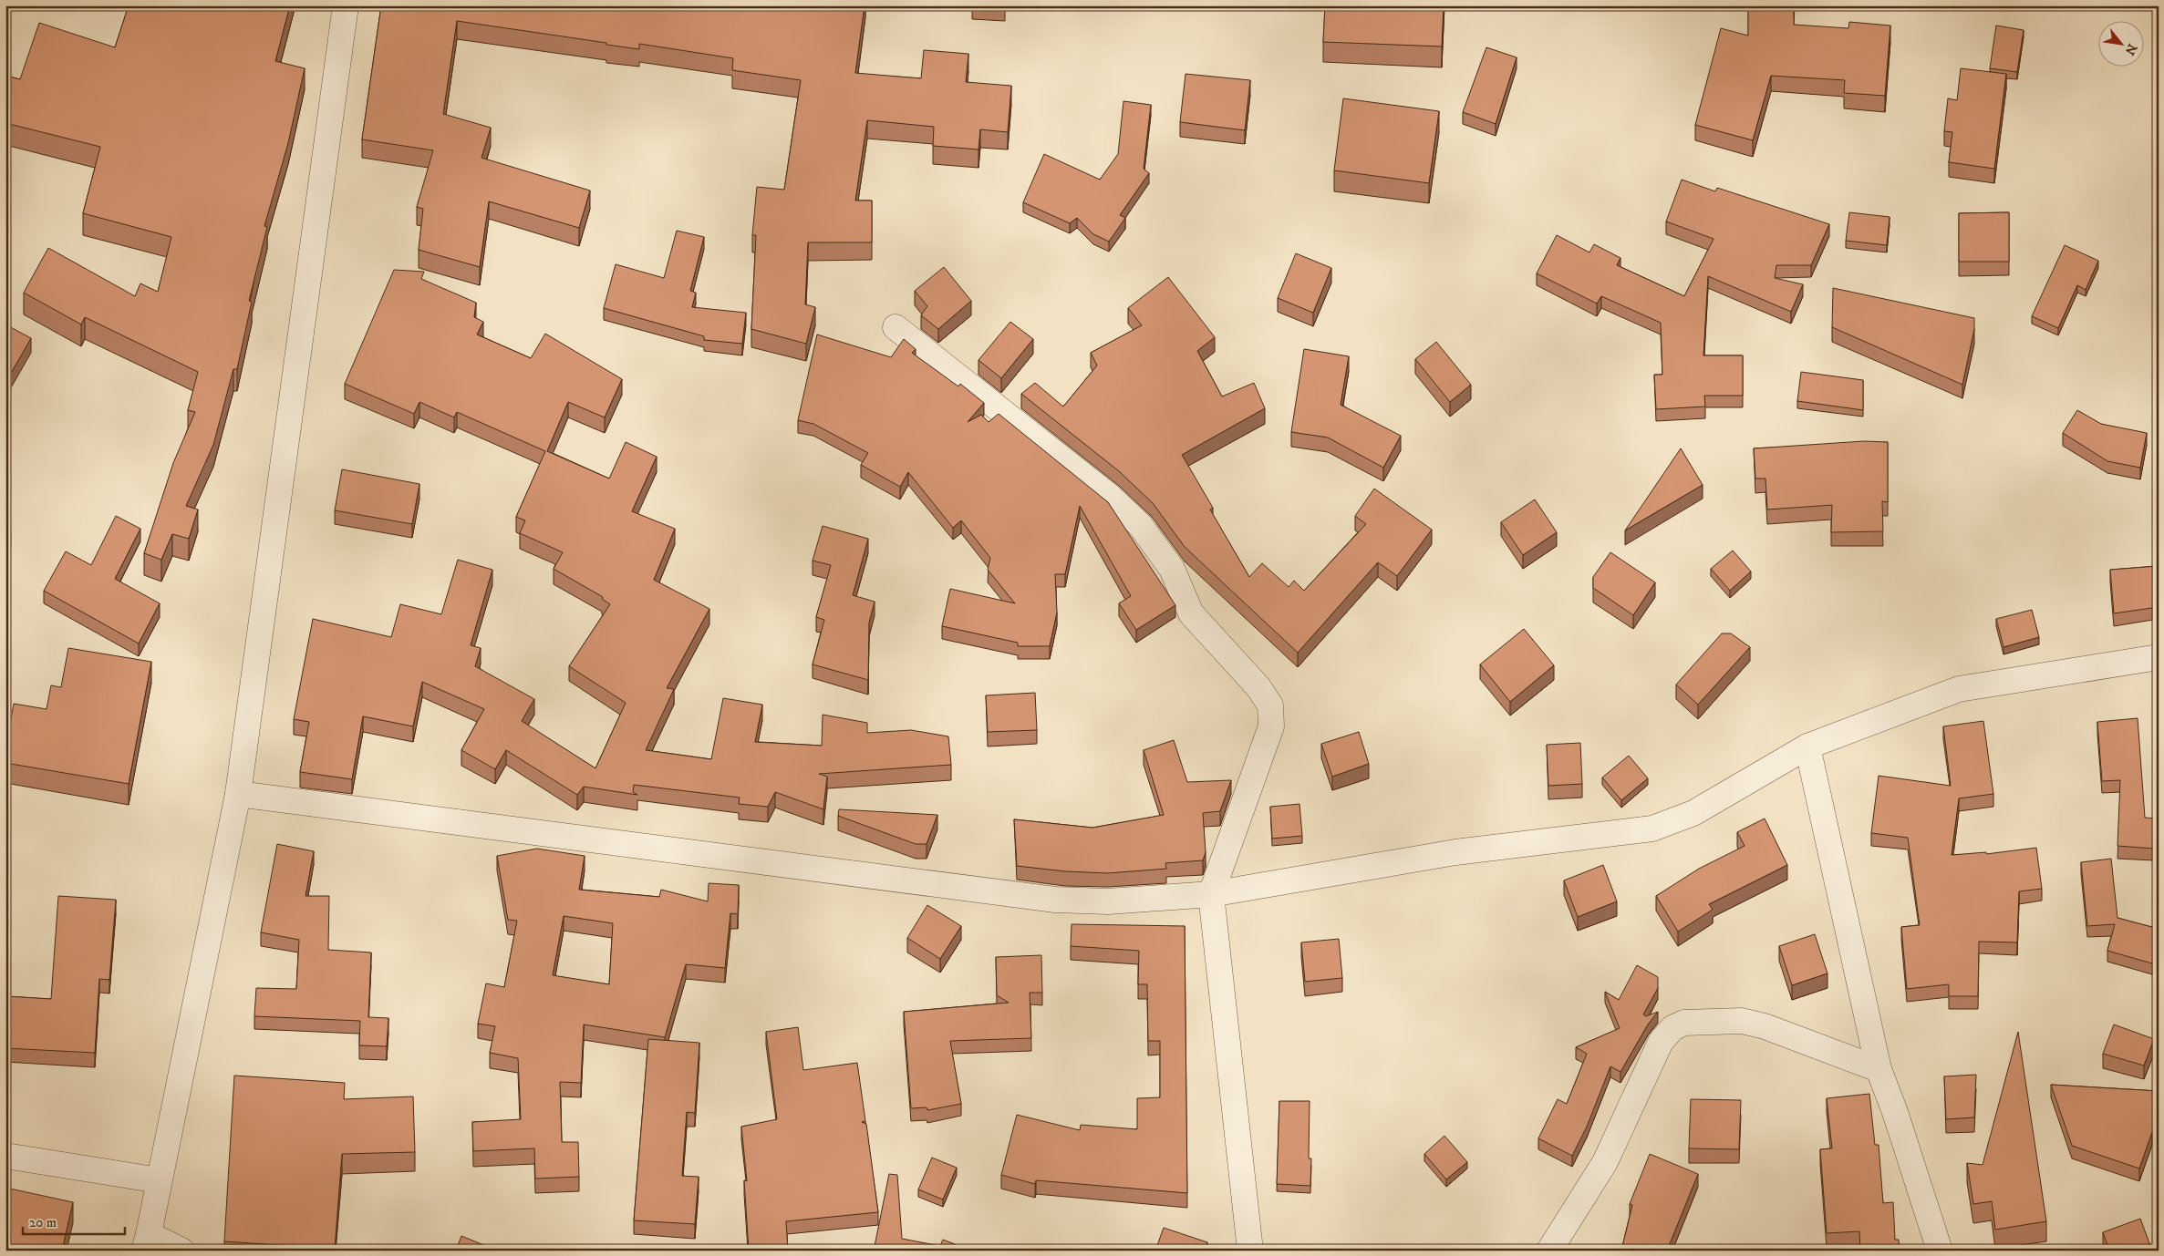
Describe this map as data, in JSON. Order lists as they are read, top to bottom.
{
  "scale_bar": "20 m",
  "north": "bottom right"
}
